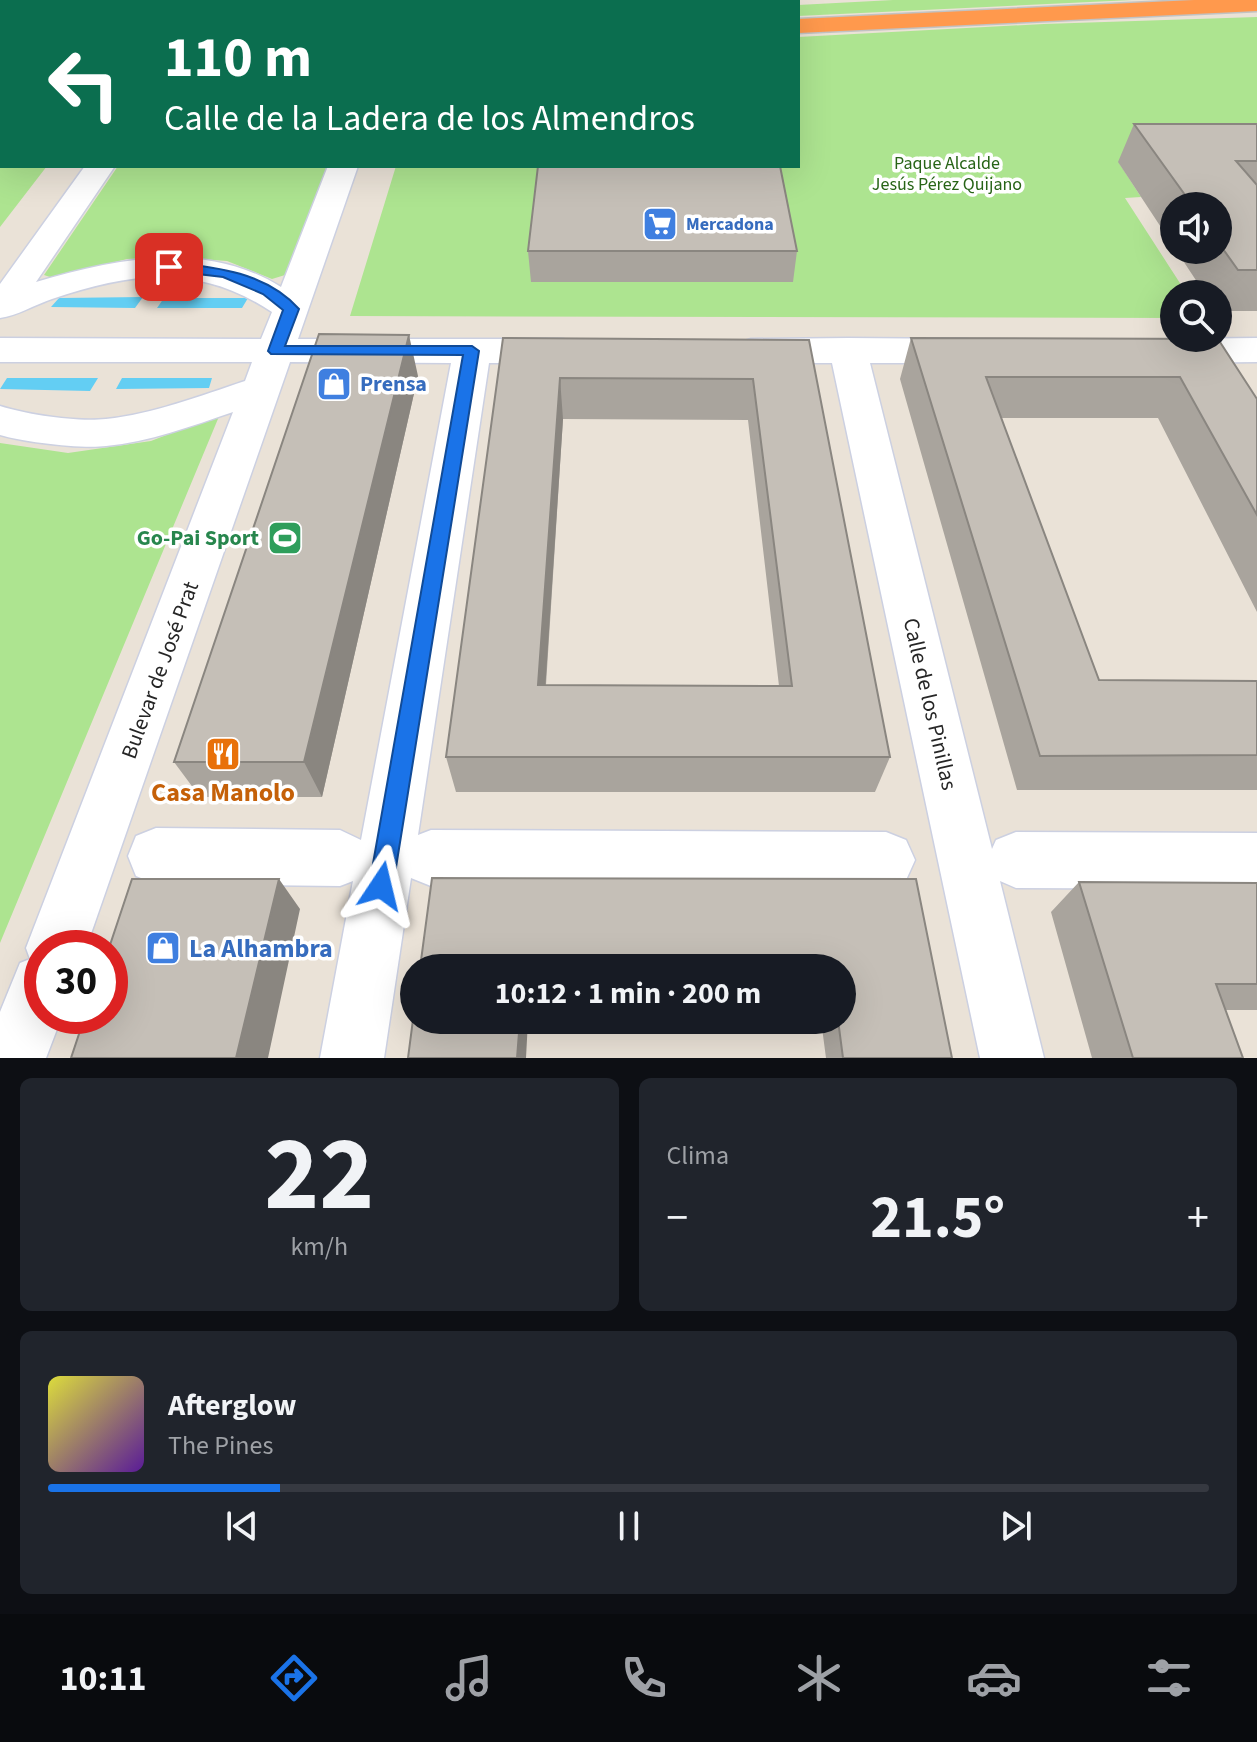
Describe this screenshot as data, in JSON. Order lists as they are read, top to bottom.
{
  "streets": {
    "street": ["Bulevar de José Prat", "Calle de los Pinillas"]
  },
  "parks": ["Paque Alcalde Jesús Pérez Quijano"],
  "places": {
    "supermarket": ["Mercadona"],
    "shop": ["Prensa", "La Alhambra"],
    "sports": ["Go-Pai Sport"],
    "restaurant": ["Casa Manolo"]
  },
  "page": {
    "turn": ["110 m", "Calle de la Ladera de los Almendros"],
    "limit": "30",
    "trip": "10:12 · 1 min · 200 m",
    "tile": [
      ["22", "km/h"],
      "Clima"
    ],
    "heat": ["−", "21.5°", "+"],
    "song": ["Afterglow", "The Pines"],
    "tabs": "10:11"
  }
}
